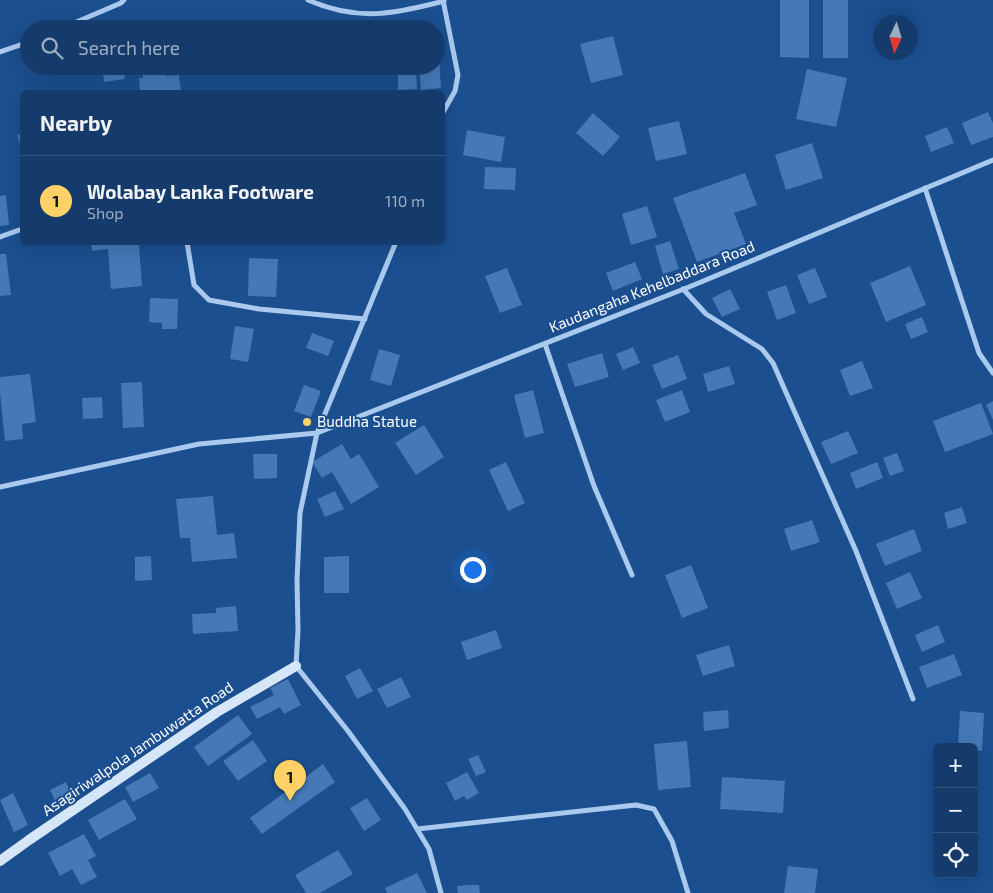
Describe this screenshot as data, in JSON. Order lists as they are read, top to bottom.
{
  "streets": {
    "street": ["Kaudangaha Kehelbaddara Road", "Asagiriwalpola Jambuwatta Road"]
  },
  "places": ["Buddha Statue"],
  "north": "bottom",
  "page": {
    "search": "Search here",
    "heading": "Nearby",
    "list": [
      {
        "mark": "1",
        "name": "Wolabay Lanka Footware",
        "note": "Shop",
        "value": "110 m"
      }
    ],
    "map_buttons": ["+", "−"],
    "pins": "1"
  }
}
